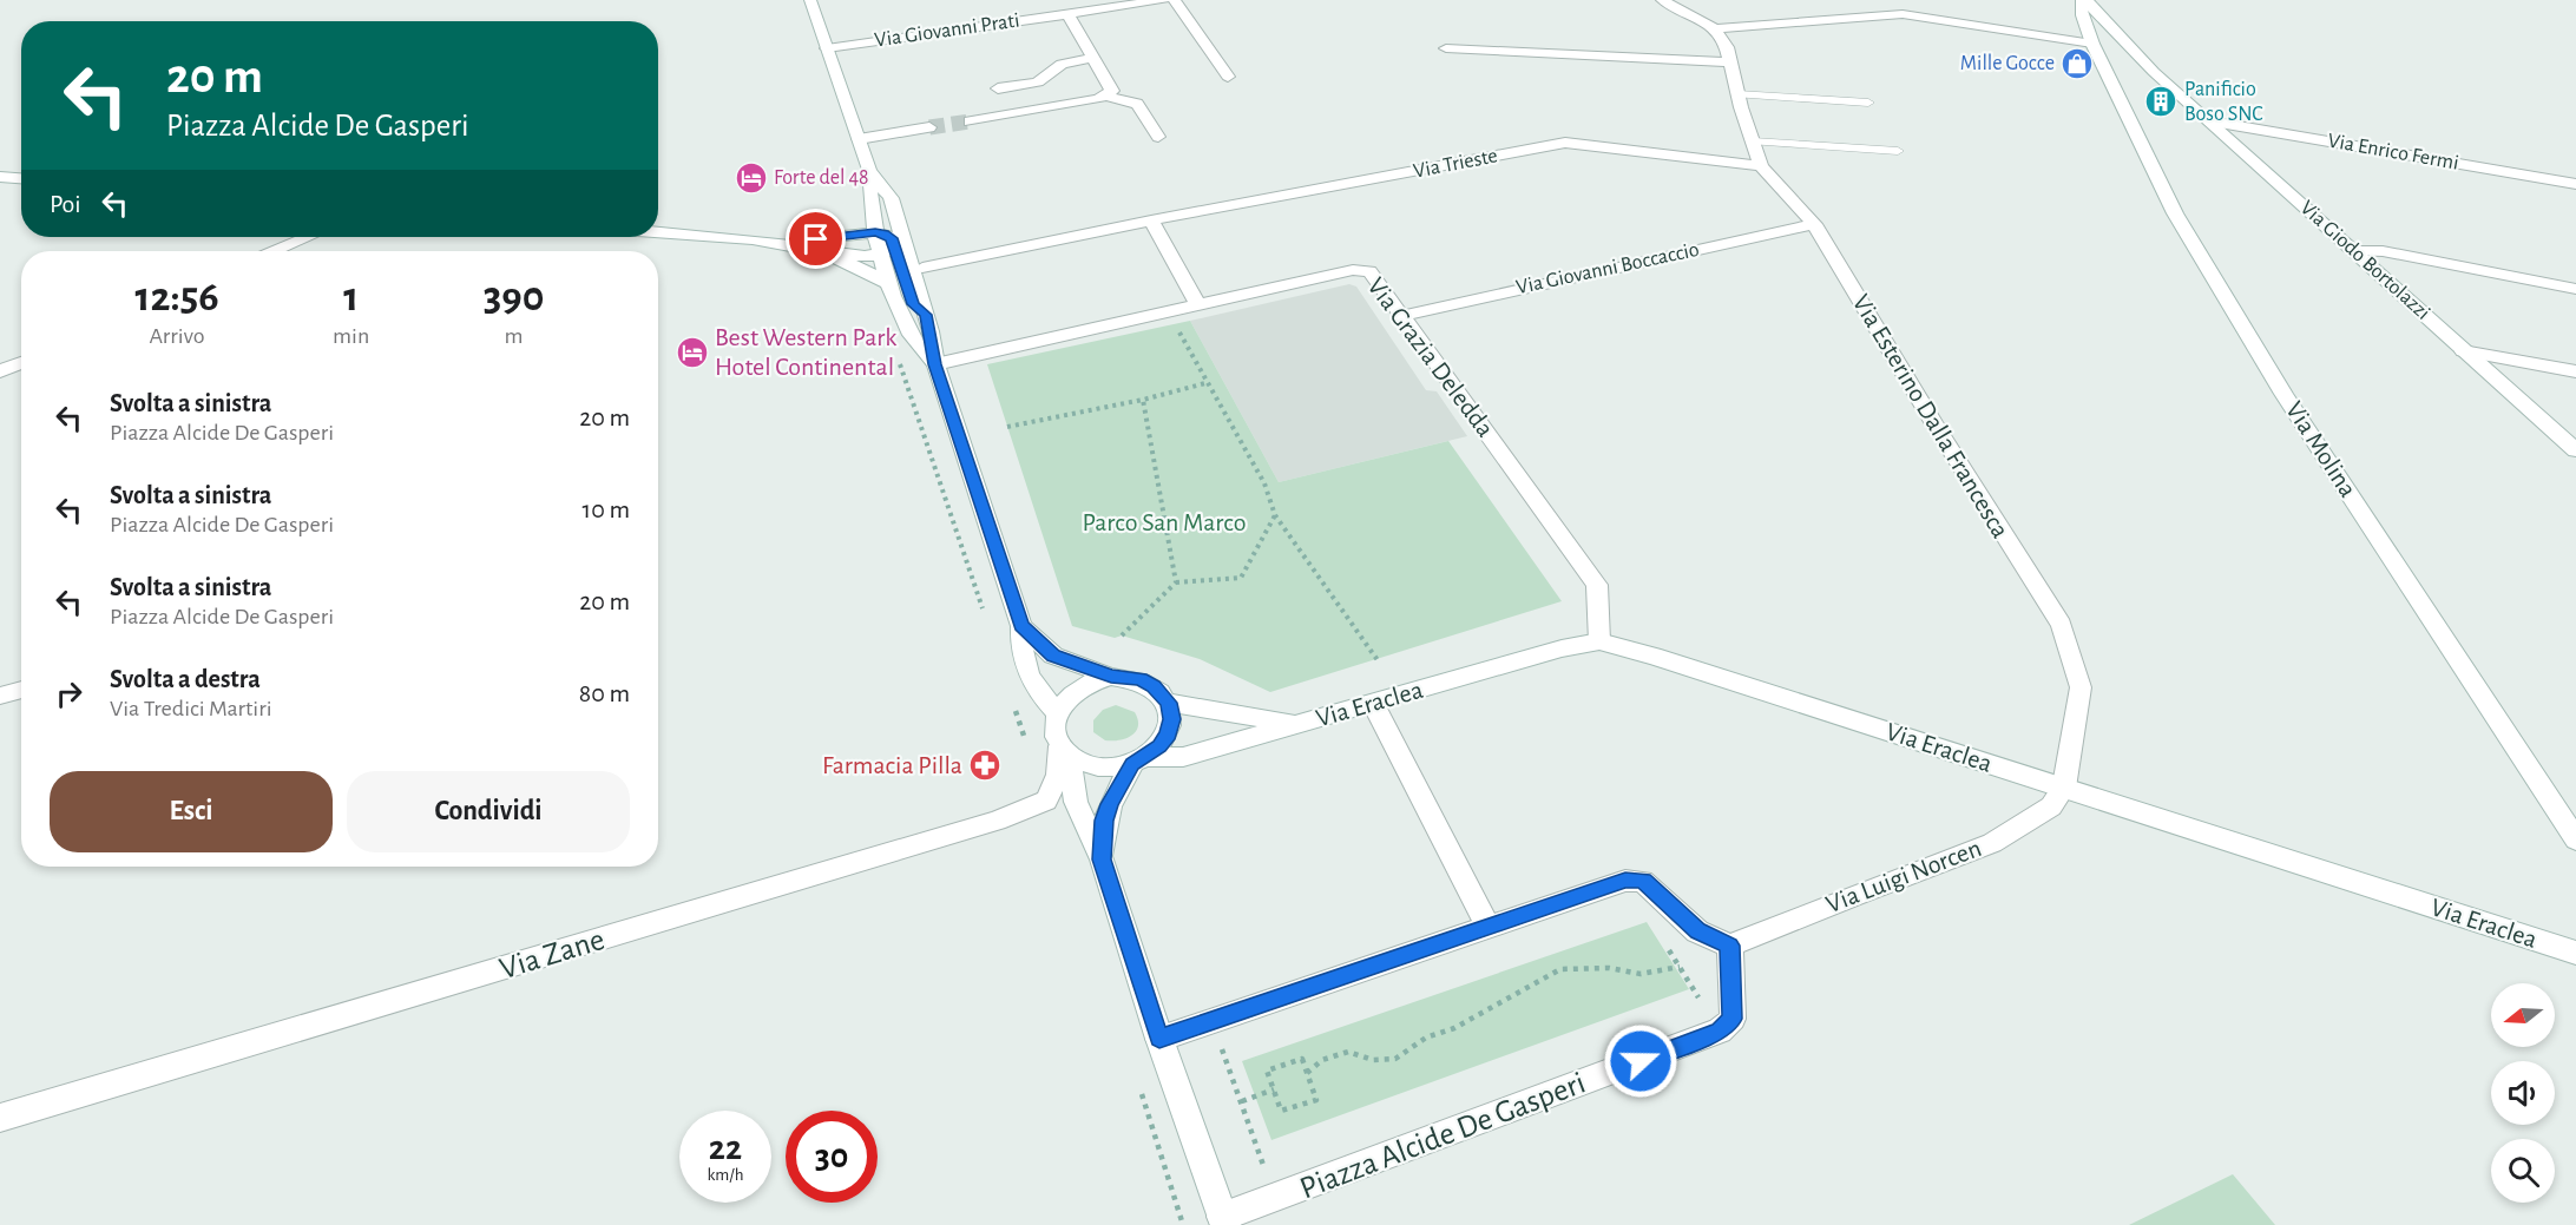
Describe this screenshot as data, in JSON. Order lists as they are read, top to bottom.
{
  "streets": {
    "street": [
      "Via Giovanni Prati",
      "Via Enrico Fermi",
      "Via Trieste",
      "Via Giodo Bortolazzi",
      "Via Giovanni Boccaccio",
      "Via Grazia Deledda",
      "Via Esterino Dalla Francesca",
      "Via Molina",
      "Via Eraclea",
      "Via Luigi Norcen",
      "Via Zane",
      "Piazza Alcide De Gasperi"
    ]
  },
  "crossings": [
    ["Via Enrico Fermi", "Via Giodo Bortolazzi"],
    ["Via Trieste", "Via Esterino Dalla Francesca"],
    ["Via Giodo Bortolazzi", "Via Molina"],
    ["Via Giovanni Boccaccio", "Via Grazia Deledda"],
    ["Via Giovanni Boccaccio", "Via Esterino Dalla Francesca"],
    ["Via Grazia Deledda", "Via Eraclea"],
    ["Via Esterino Dalla Francesca", "Via Eraclea"],
    ["Via Esterino Dalla Francesca", "Via Luigi Norcen"],
    ["Via Eraclea", "Via Luigi Norcen"],
    ["Via Eraclea", "Via Zane"]
  ],
  "parks": ["Parco San Marco"],
  "places": {
    "shop": ["Mille Gocce"],
    "building": ["Panificio Boso SNC"],
    "hotel": ["Forte del 48", "Best Western Park Hotel Continental"],
    "pharmacy": ["Farmacia Pilla"]
  },
  "north": "left",
  "page": {
    "turn": ["20 m", "Piazza Alcide De Gasperi"],
    "then": "Poi",
    "eta": [
      "12:56",
      "Arrivo",
      "1",
      "min",
      "390",
      "m"
    ],
    "list": [
      {
        "name": "Svolta a sinistra",
        "note": "Piazza Alcide De Gasperi",
        "value": "20 m"
      },
      {
        "name": "Svolta a sinistra",
        "note": "Piazza Alcide De Gasperi",
        "value": "10 m"
      },
      {
        "name": "Svolta a sinistra",
        "note": "Piazza Alcide De Gasperi",
        "value": "20 m"
      },
      {
        "name": "Svolta a destra",
        "note": "Via Tredici Martiri",
        "value": "80 m"
      }
    ],
    "buttons": ["Esci", "Condividi"],
    "speed": "22 km/h",
    "limit": "30"
  }
}
